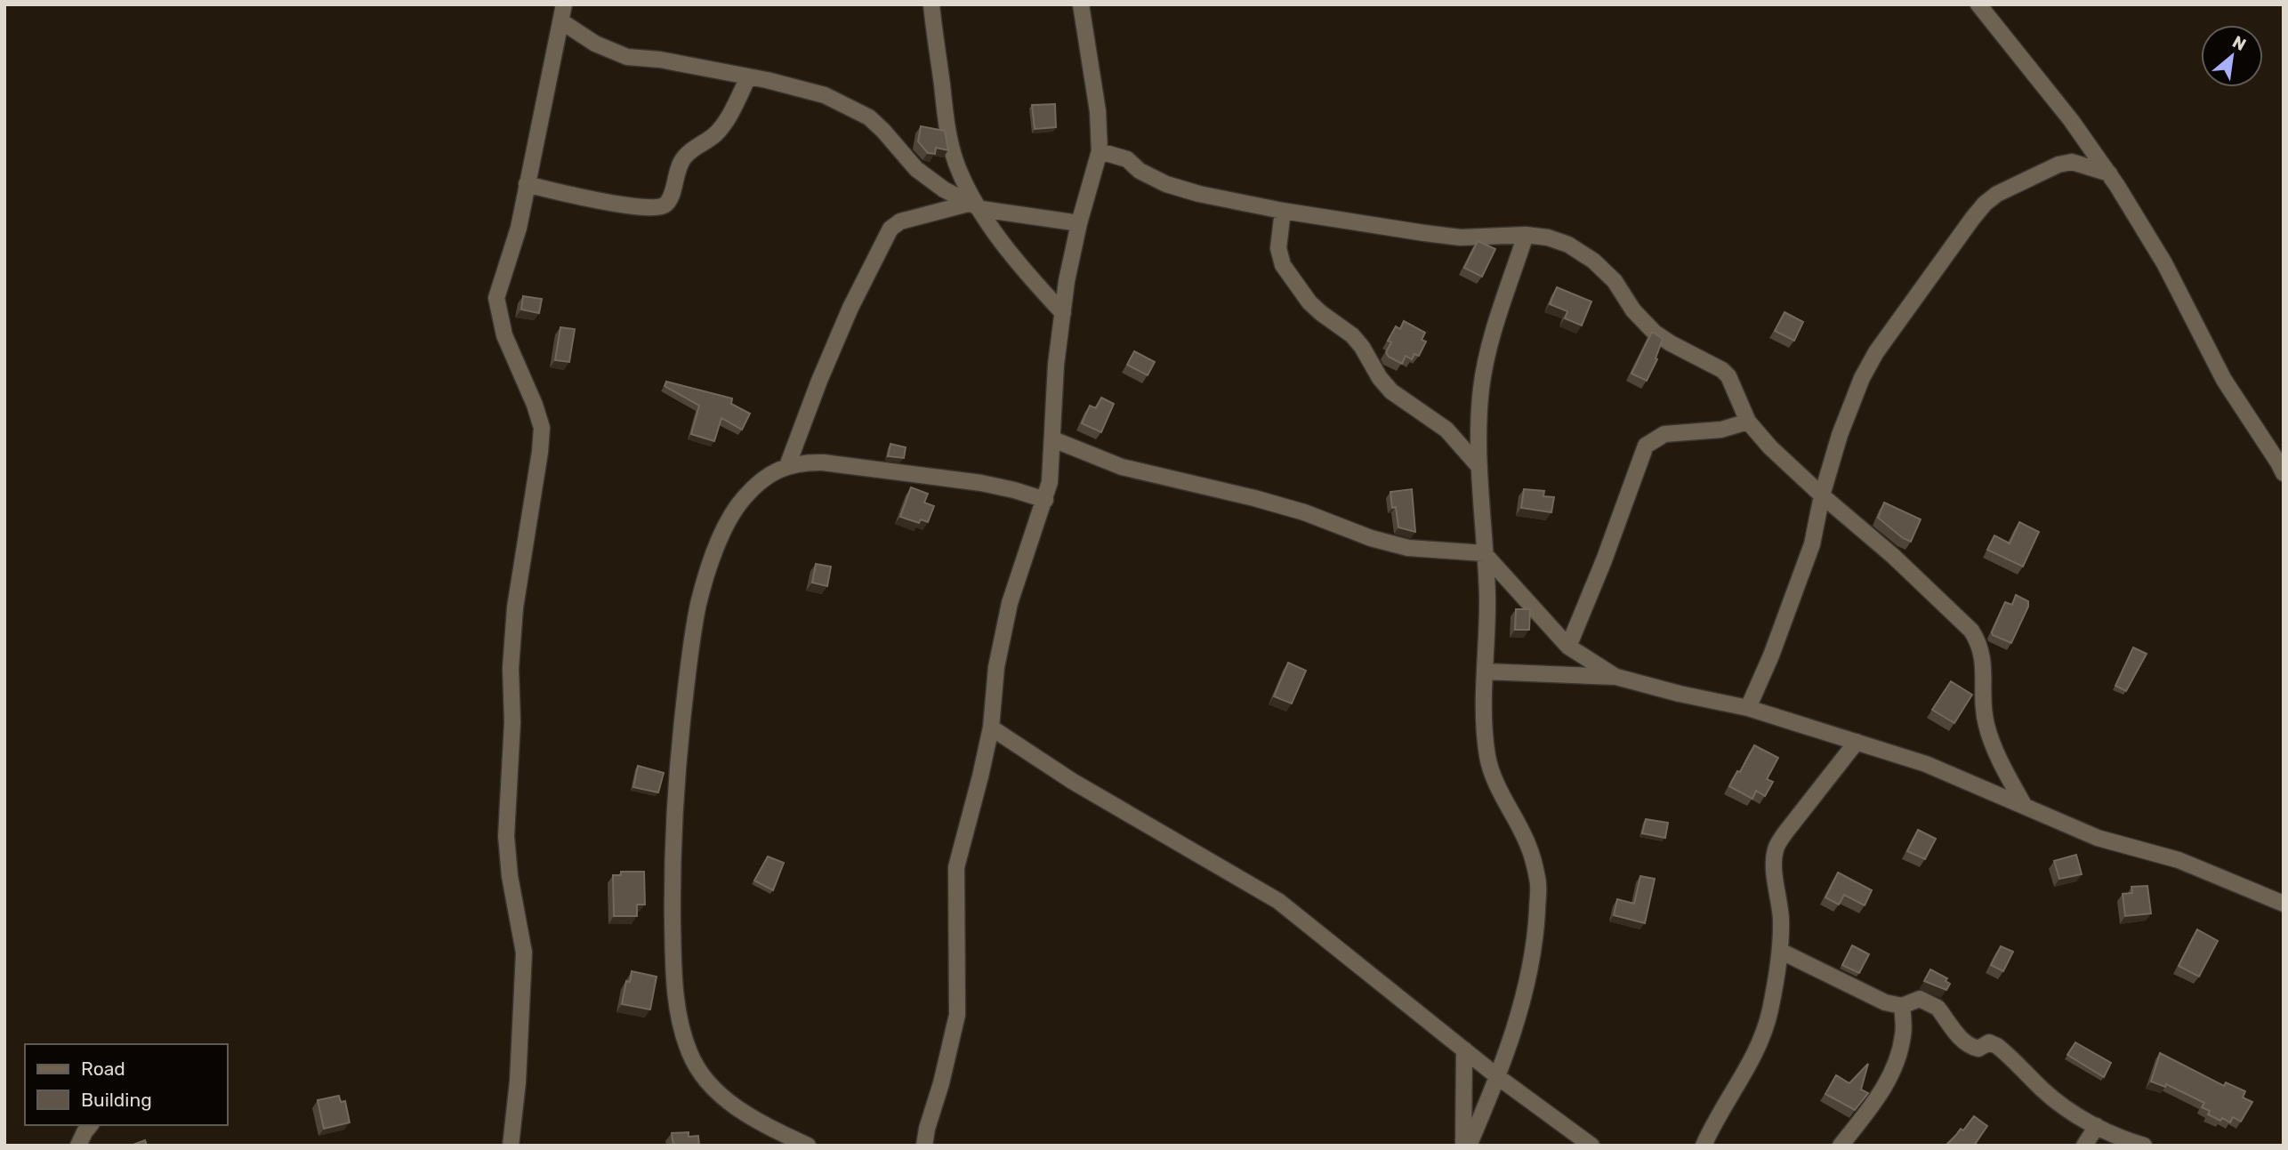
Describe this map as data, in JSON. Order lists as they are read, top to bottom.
{
  "legend": ["Road", "Building"],
  "north": "top right"
}
